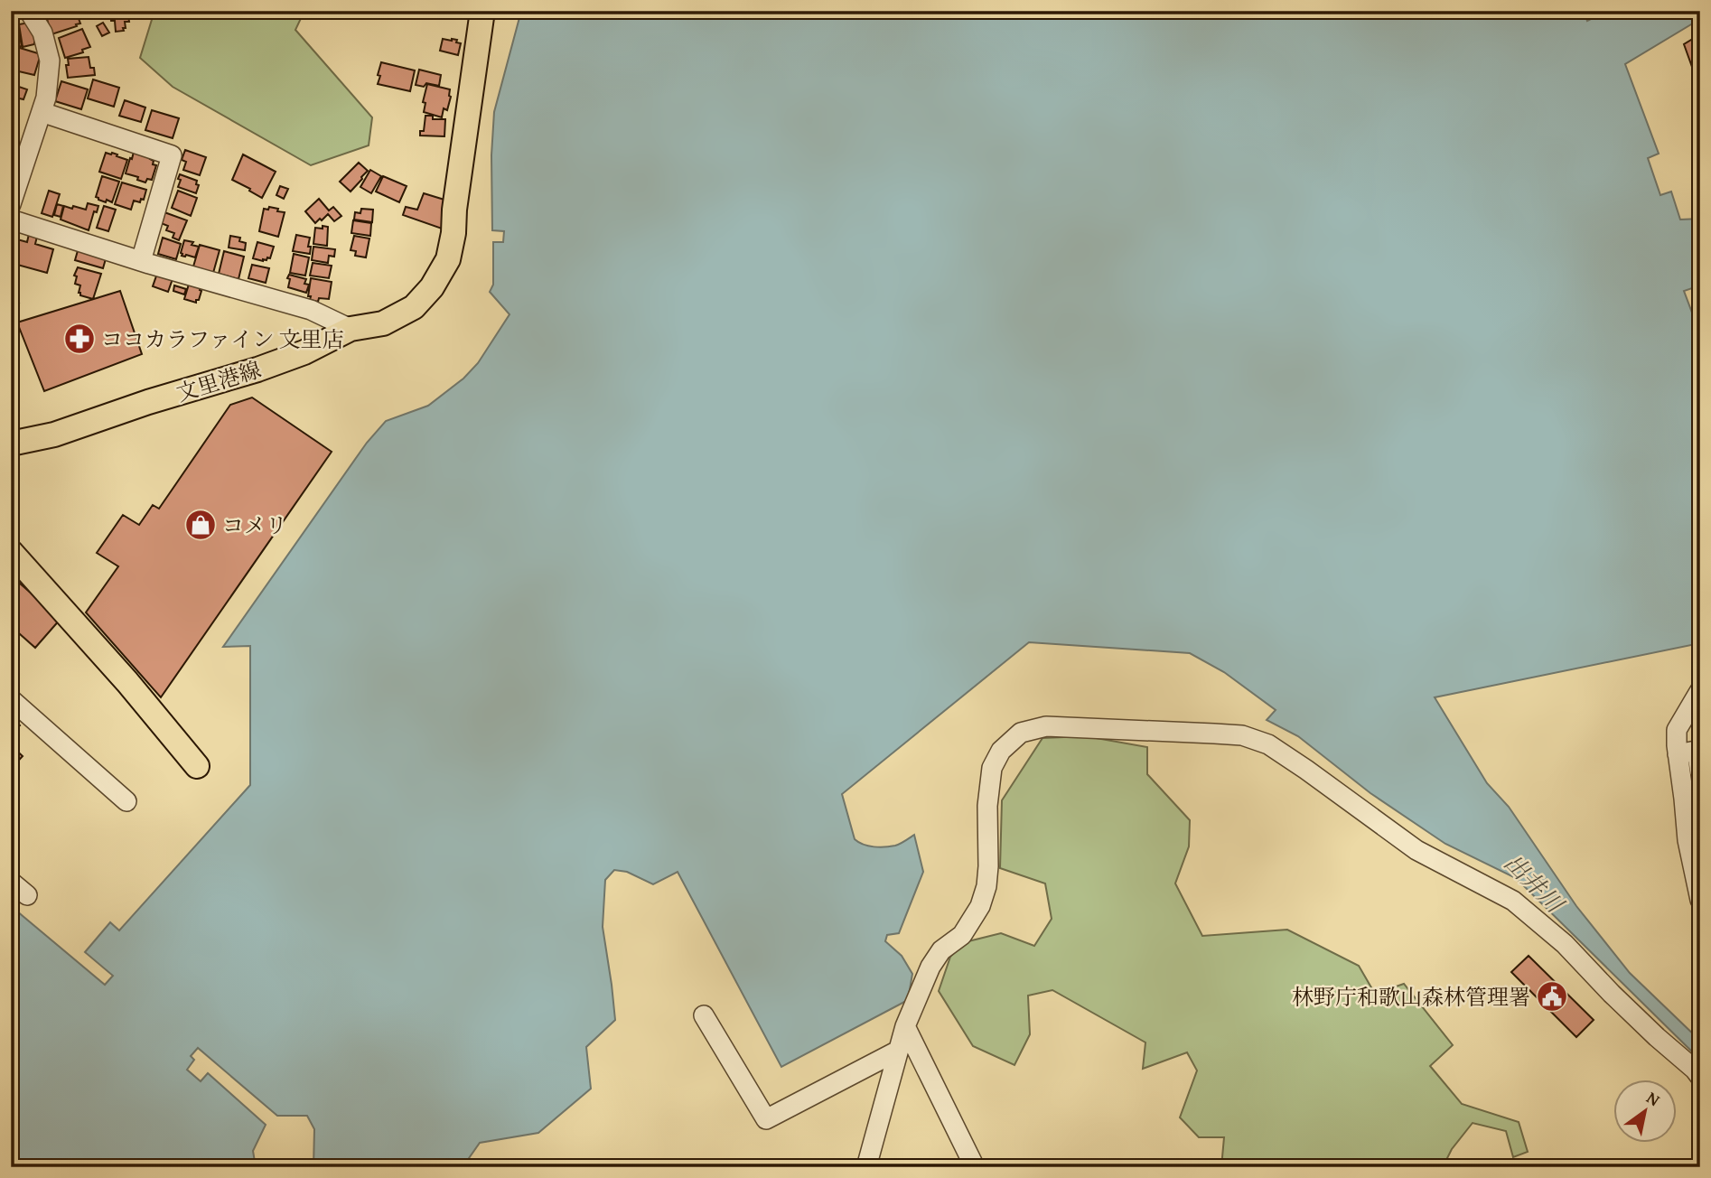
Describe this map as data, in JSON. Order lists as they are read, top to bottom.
{
  "streets": {
    "main road": ["文里港線"]
  },
  "water": ["出井川"],
  "places": {
    "pharmacy": ["ココカラファイン 文里店"],
    "shop": ["コメリ"],
    "public building": ["林野庁和歌山森林管理署"]
  },
  "north": "top right"
}
